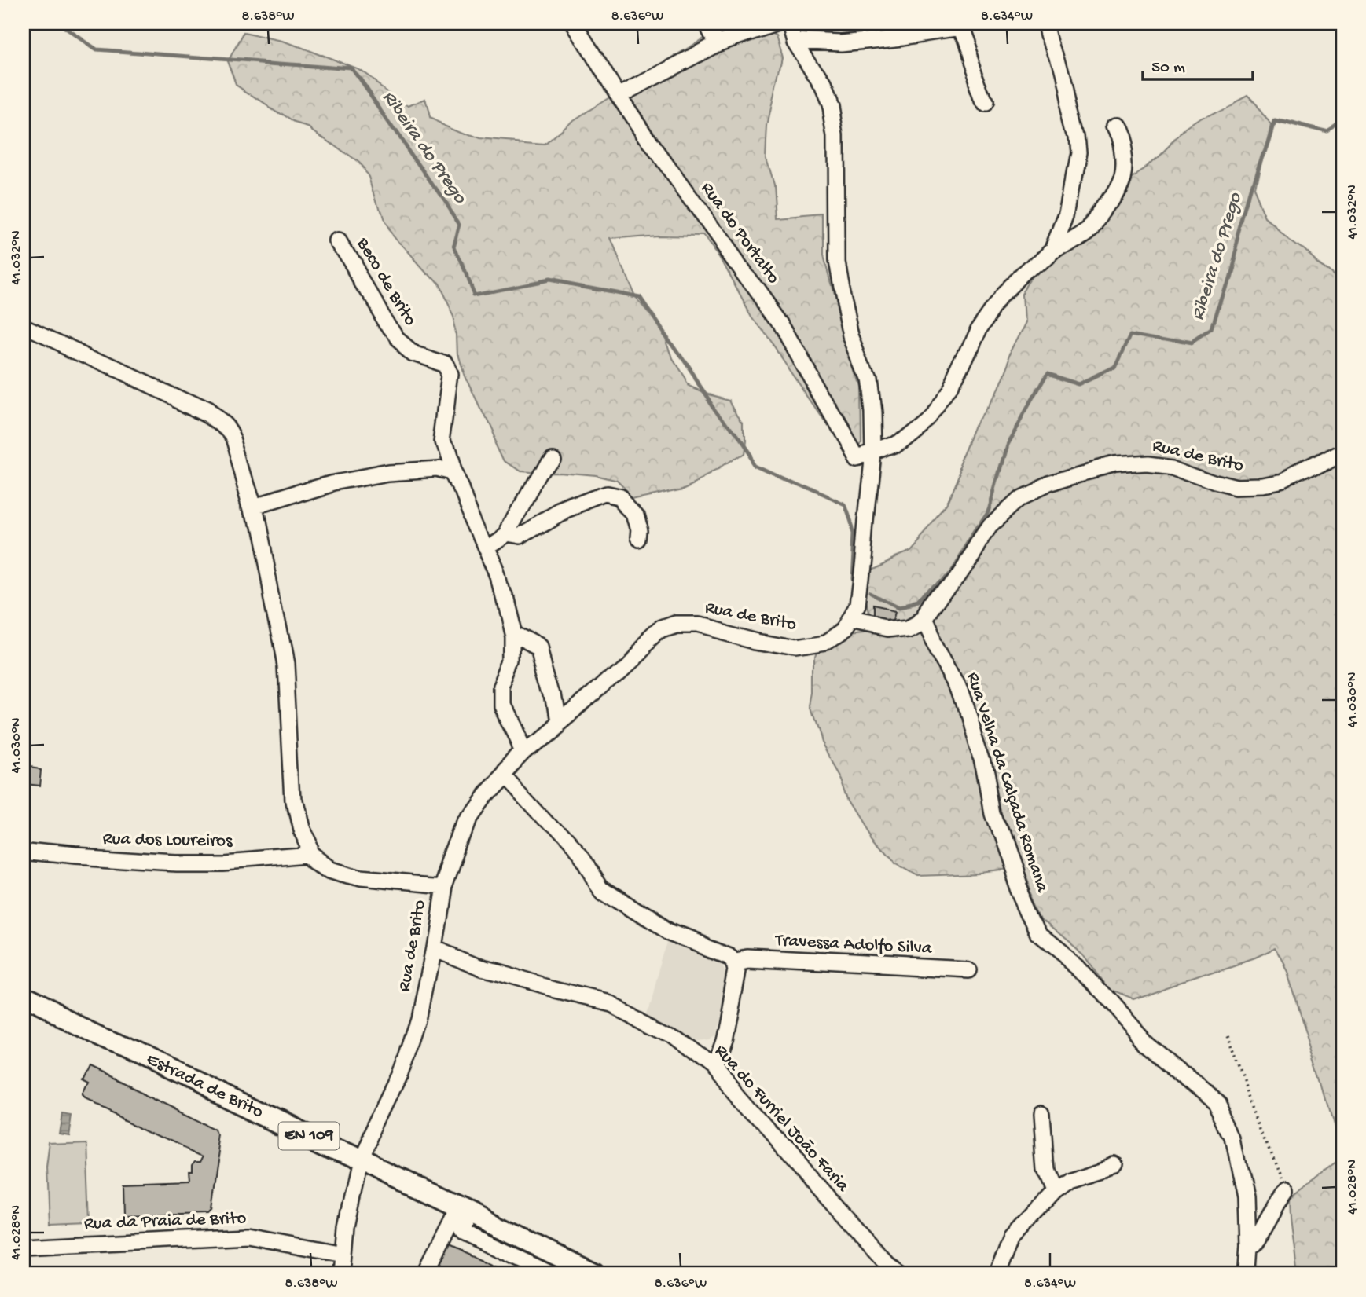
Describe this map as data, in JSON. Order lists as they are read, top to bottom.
{
  "streets": {
    "main road": ["Estrada de Brito", "EN 109"],
    "street": [
      "Rua do Portalto",
      "Beco de Brito",
      "Rua de Brito",
      "Rua Velha da Calçada Romana",
      "Rua dos Loureiros",
      "Travessa Adolfo Silva",
      "Rua do Furriel João Faria",
      "Rua da Praia de Brito"
    ]
  },
  "crossings": [
    ["Beco de Brito", "Rua de Brito"],
    ["Rua de Brito", "Rua Velha da Calçada Romana"],
    ["Rua de Brito", "Estrada de Brito"],
    ["Rua de Brito", "Rua do Furriel João Faria"]
  ],
  "water": ["Ribeira do Prego"],
  "scale_bar": "50 m",
  "coordinates": [
    "8.638°W",
    "8.636°W",
    "8.634°W",
    "41.032°N",
    "41.030°N",
    "41.028°N"
  ]
}
